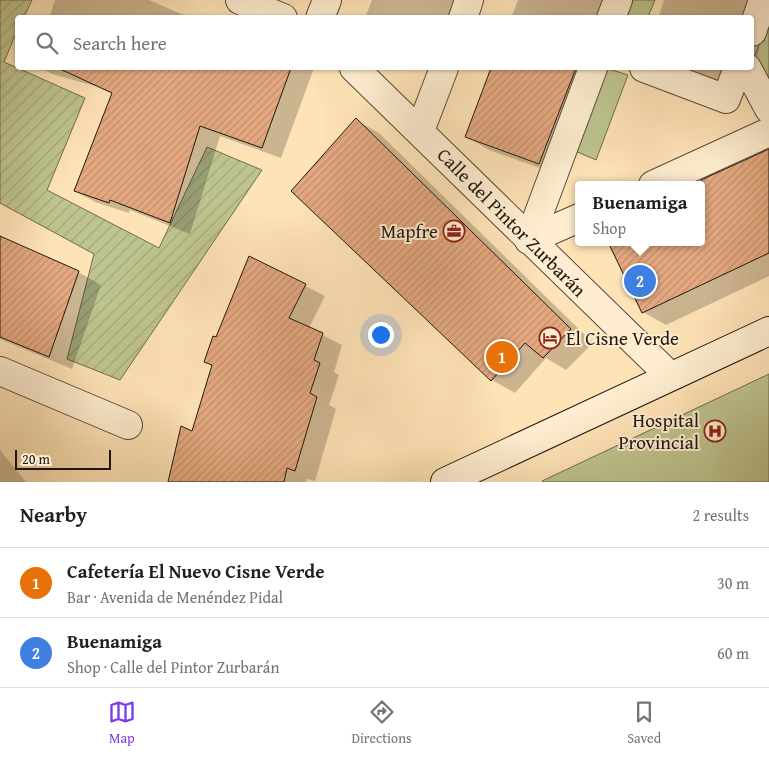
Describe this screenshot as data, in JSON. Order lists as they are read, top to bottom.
{
  "streets": {
    "street": ["Calle del Pintor Zurbarán"]
  },
  "places": {
    "office": ["Mapfre"],
    "hotel": ["El Cisne Verde"],
    "hospital": ["Hospital Provincial"]
  },
  "scale_bar": "20 m",
  "page": {
    "search": "Search here",
    "popup": ["Buenamiga", "Shop"],
    "pins": ["2", "1"],
    "scale": "20 m",
    "heading": ["Nearby", "2 results"],
    "list": [
      {
        "mark": "1",
        "name": "Cafetería El Nuevo Cisne Verde",
        "note": "Bar · Avenida de Menéndez Pidal",
        "value": "30 m"
      },
      {
        "mark": "2",
        "name": "Buenamiga",
        "note": "Shop · Calle del Pintor Zurbarán",
        "value": "60 m"
      }
    ],
    "nav": ["Map", "Directions", "Saved"]
  }
}
